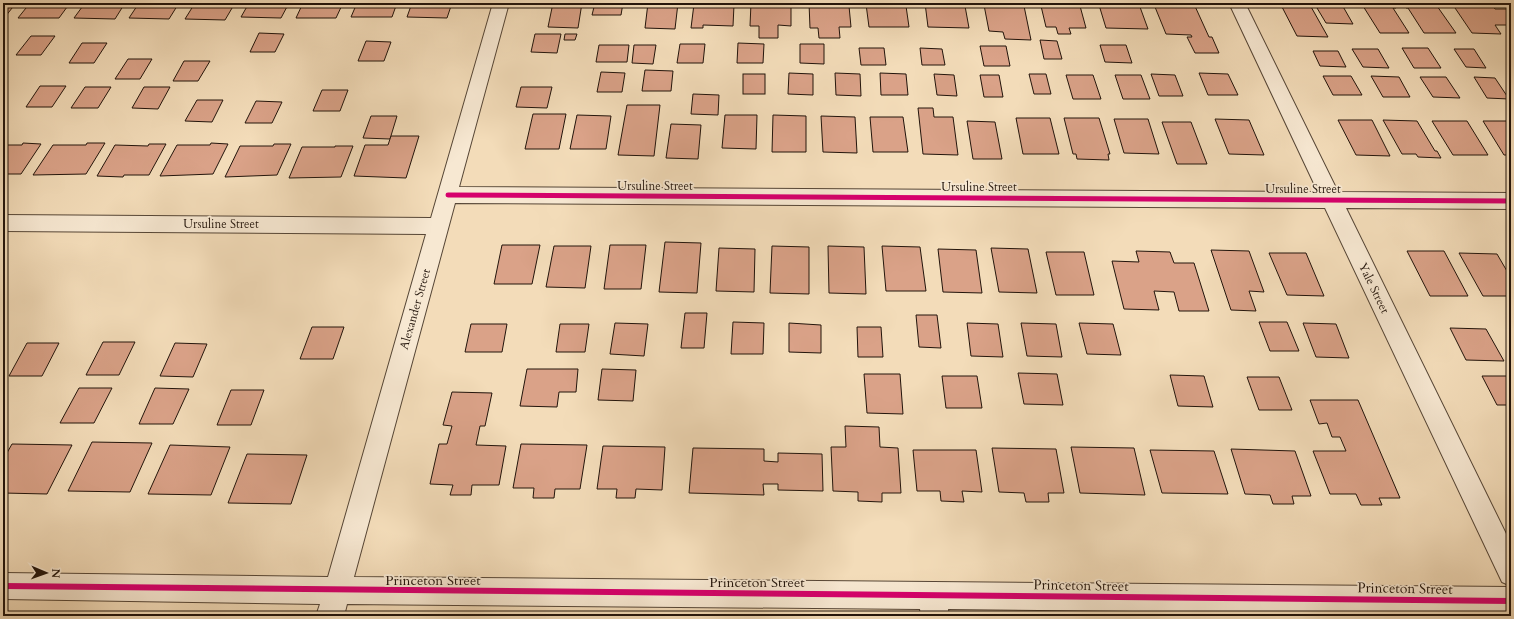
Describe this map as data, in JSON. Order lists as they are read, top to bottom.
{
  "streets": {
    "street": [
      "Ursuline Street",
      "Yale Street",
      "Alexander Street",
      "Princeton Street"
    ]
  },
  "crossings": [
    ["Ursuline Street", "Yale Street"],
    ["Ursuline Street", "Alexander Street"],
    ["Alexander Street", "Princeton Street"]
  ],
  "north": "right"
}
